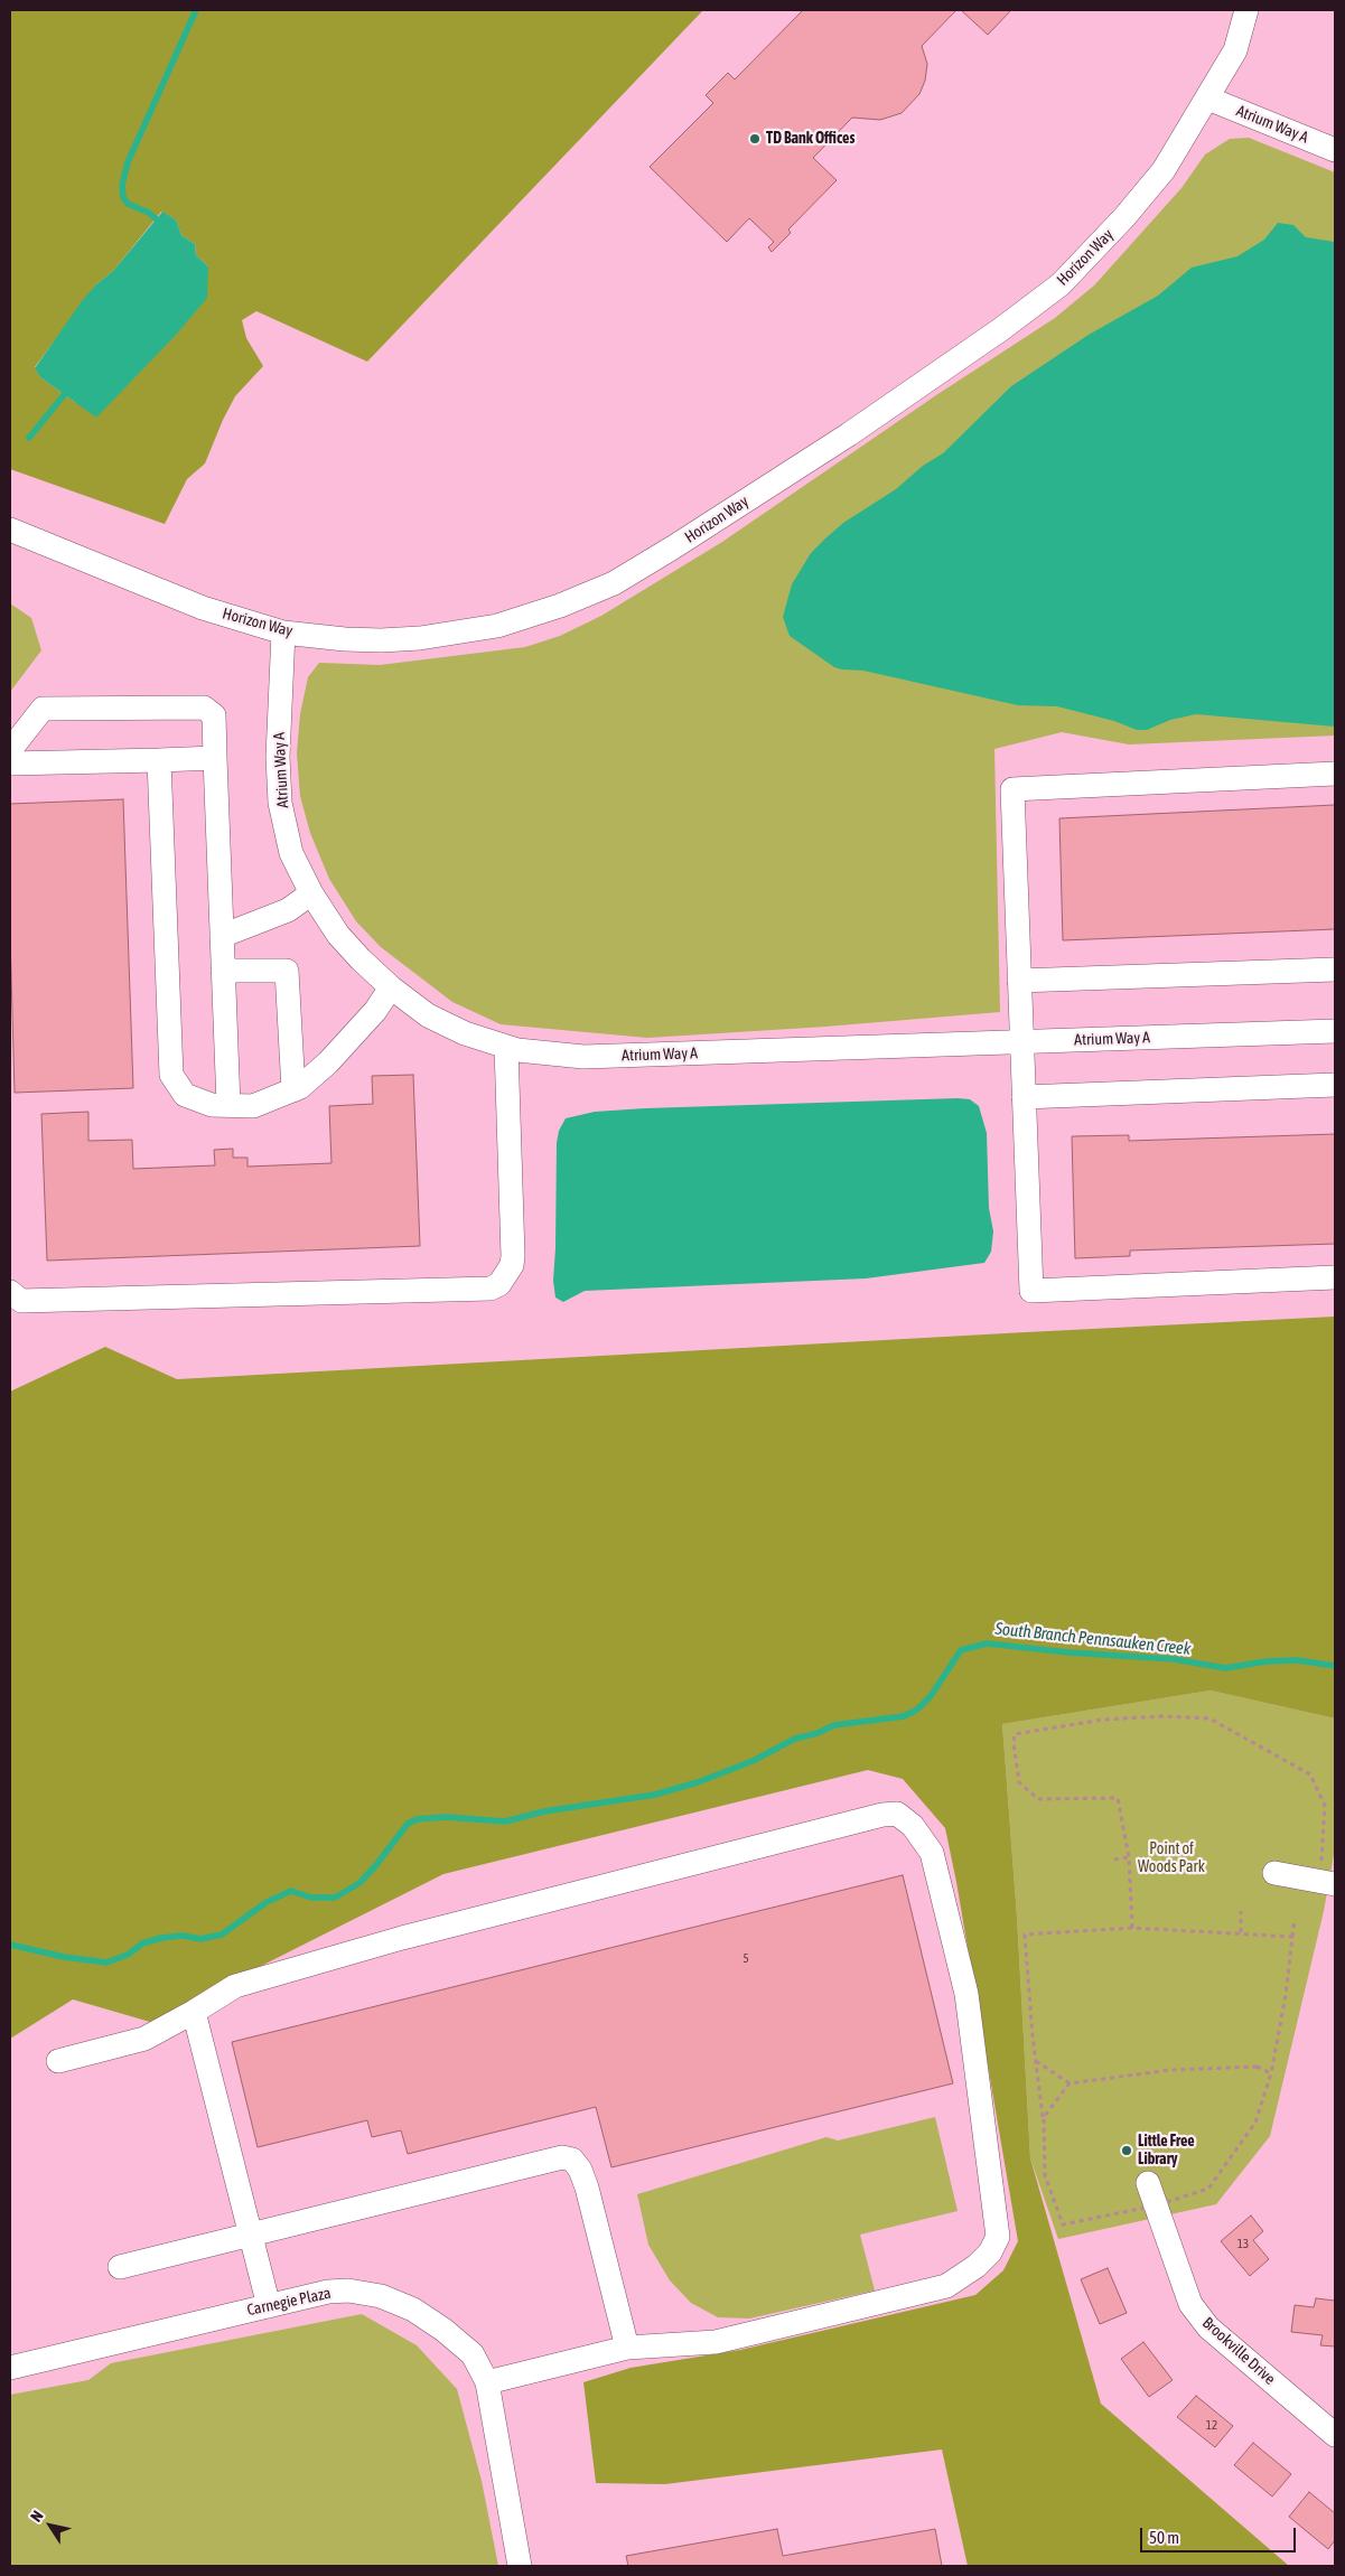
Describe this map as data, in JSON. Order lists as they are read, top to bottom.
{
  "streets": {
    "street": [
      "Atrium Way A",
      "Horizon Way",
      "Carnegie Plaza",
      "Brookville Drive"
    ]
  },
  "crossings": [
    ["Atrium Way A", "Horizon Way"]
  ],
  "water": ["South Branch Pennsauken Creek"],
  "parks": ["Point of Woods Park"],
  "places": ["TD Bank Offices", "Little Free Library"],
  "house_numbers": ["5", "13", "12"],
  "scale_bar": "50 m",
  "north": "top left"
}
